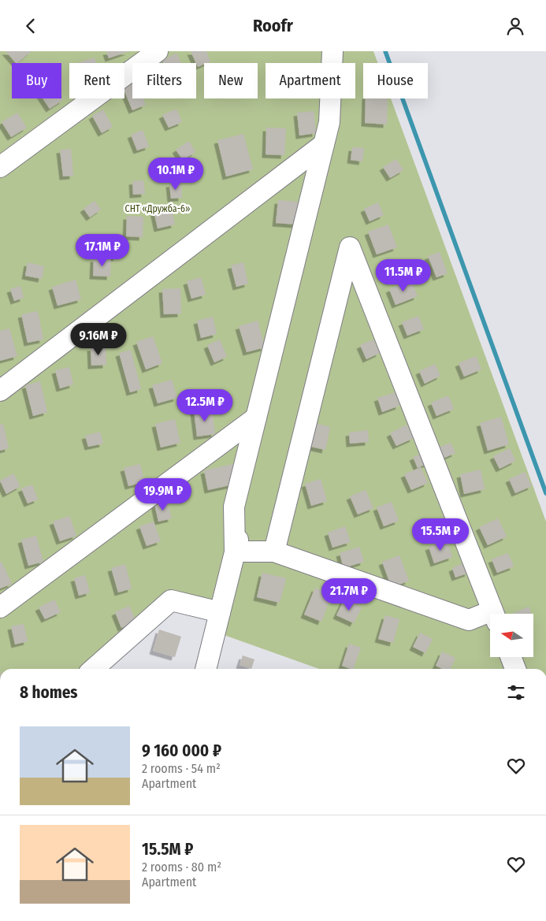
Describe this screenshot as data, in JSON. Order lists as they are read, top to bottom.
{
  "parks": ["СНТ «Дружба-6»"],
  "north": "left",
  "page": {
    "header": "Roofr",
    "chip": [
      "Buy",
      "Rent",
      "Filters",
      "New",
      "Apartment",
      "House"
    ],
    "price": [
      "10.1M ₽",
      "17.1M ₽",
      "11.5M ₽",
      "9.16M ₽",
      "12.5M ₽",
      "19.9M ₽",
      "15.5M ₽",
      "21.7M ₽"
    ],
    "heading": "8 homes",
    "list": [
      {
        "name": "9 160 000 ₽",
        "note": "2 rooms · 54 m² · Apartment"
      },
      {
        "name": "15.5M ₽",
        "note": "2 rooms · 80 m² · Apartment"
      }
    ]
  }
}
